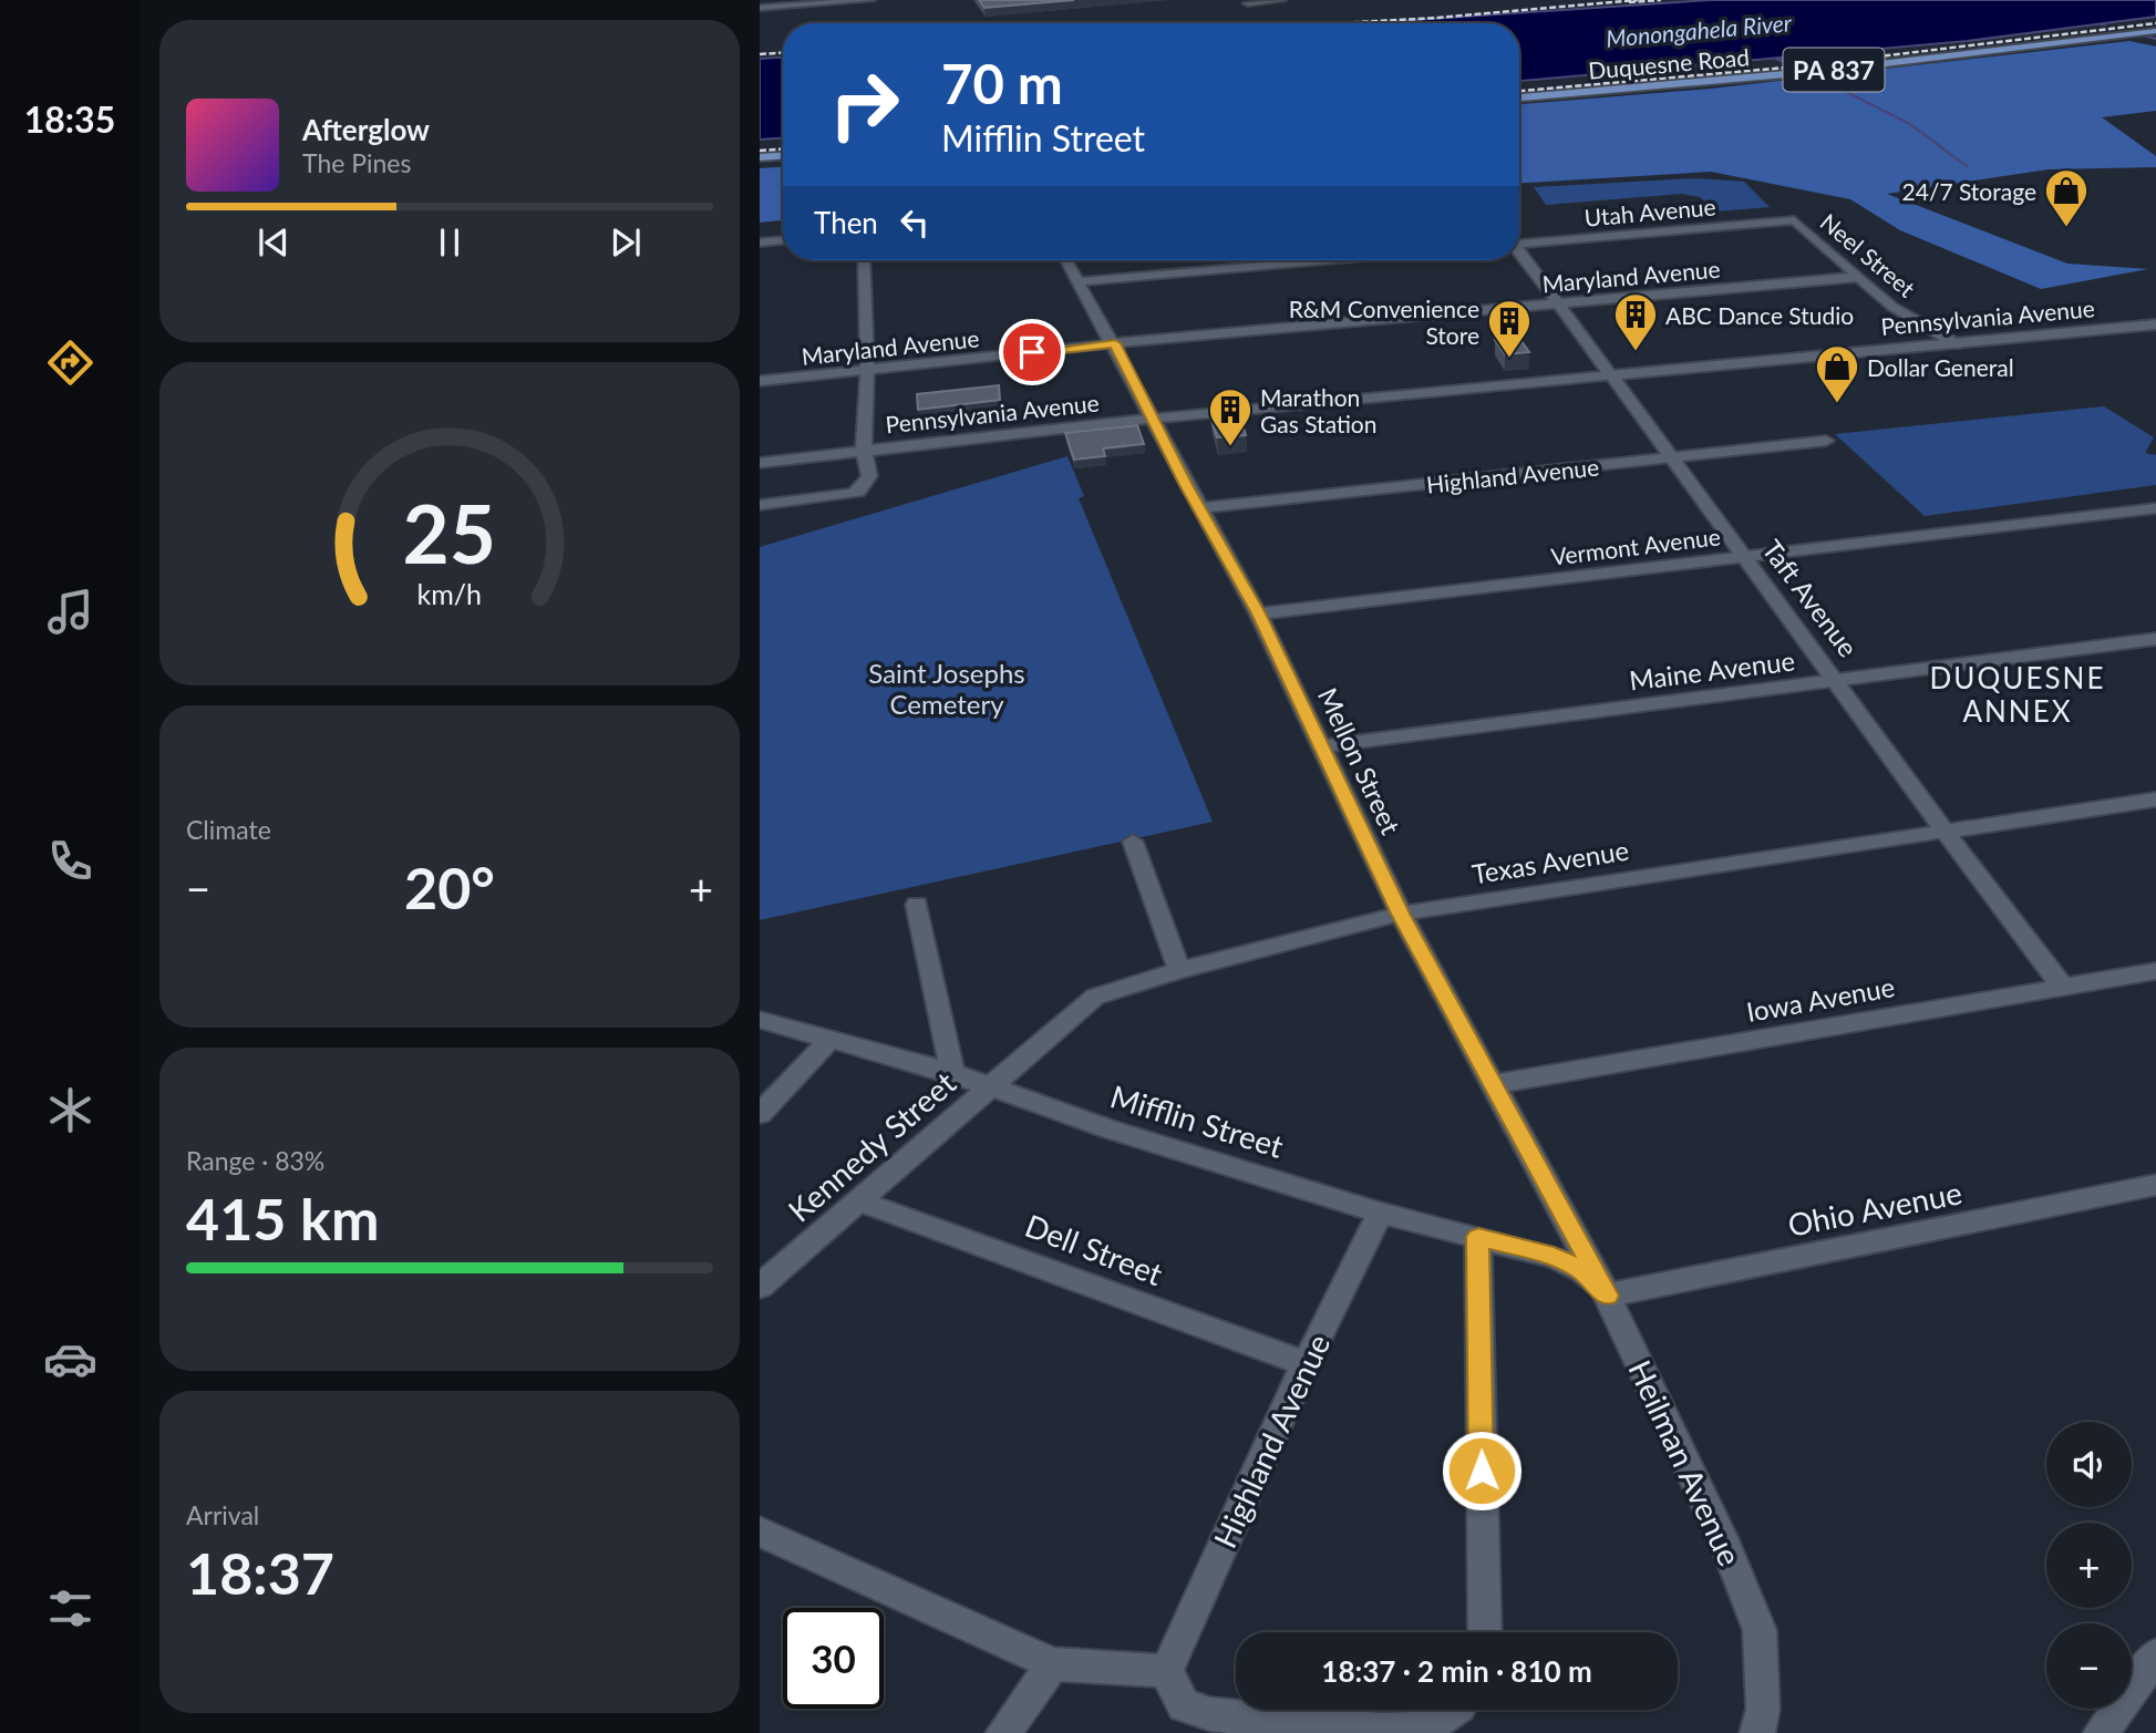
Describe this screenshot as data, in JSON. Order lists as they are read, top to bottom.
{
  "streets": {
    "main road": ["Duquesne Road", "PA 837"],
    "street": [
      "Utah Avenue",
      "Neel Street",
      "Maryland Avenue",
      "Pennsylvania Avenue",
      "Highland Avenue",
      "Vermont Avenue",
      "Taft Avenue",
      "Maine Avenue",
      "Mellon Street",
      "Texas Avenue",
      "Iowa Avenue",
      "Mifflin Street",
      "Kennedy Street",
      "Ohio Avenue",
      "Dell Street",
      "Heilman Avenue"
    ]
  },
  "crossings": [
    ["Utah Avenue", "Neel Street"],
    ["Neel Street", "Maryland Avenue"],
    ["Neel Street", "Pennsylvania Avenue"],
    ["Maryland Avenue", "Taft Avenue"],
    ["Maryland Avenue", "Mellon Street"],
    ["Pennsylvania Avenue", "Taft Avenue"],
    ["Pennsylvania Avenue", "Mellon Street"],
    ["Highland Avenue", "Taft Avenue"],
    ["Highland Avenue", "Mellon Street"],
    ["Highland Avenue", "Mifflin Street"],
    ["Highland Avenue", "Dell Street"],
    ["Vermont Avenue", "Taft Avenue"],
    ["Vermont Avenue", "Mellon Street"],
    ["Taft Avenue", "Maine Avenue"],
    ["Taft Avenue", "Texas Avenue"],
    ["Taft Avenue", "Iowa Avenue"],
    ["Maine Avenue", "Mellon Street"],
    ["Mellon Street", "Texas Avenue"],
    ["Mellon Street", "Iowa Avenue"],
    ["Mellon Street", "Mifflin Street"],
    ["Mellon Street", "Ohio Avenue"],
    ["Mellon Street", "Heilman Avenue"],
    ["Texas Avenue", "Mifflin Street"],
    ["Texas Avenue", "Kennedy Street"],
    ["Mifflin Street", "Kennedy Street"],
    ["Mifflin Street", "Ohio Avenue"],
    ["Mifflin Street", "Heilman Avenue"],
    ["Kennedy Street", "Dell Street"],
    ["Ohio Avenue", "Heilman Avenue"]
  ],
  "districts": ["DUQUESNE ANNEX"],
  "water": ["Monongahela River"],
  "parks": ["Saint Josephs Cemetery"],
  "places": {
    "shop": ["24/7 Storage", "Dollar General"],
    "building": ["ABC Dance Studio", "R&M Convenience Store", "Marathon Gas Station"]
  },
  "page": {
    "tabs": "18:35",
    "turn": ["70 m", "Mifflin Street"],
    "song": ["Afterglow", "The Pines"],
    "then": "Then",
    "tile": [
      "Climate",
      ["Range · 83%", "415 km"],
      ["Arrival", "18:37"]
    ],
    "heat": ["−", "20°", "+"],
    "map_buttons": ["+", "−"],
    "limit": "30",
    "trip": "18:37 · 2 min · 810 m",
    "gauge": ["25", "km/h"]
  }
}
